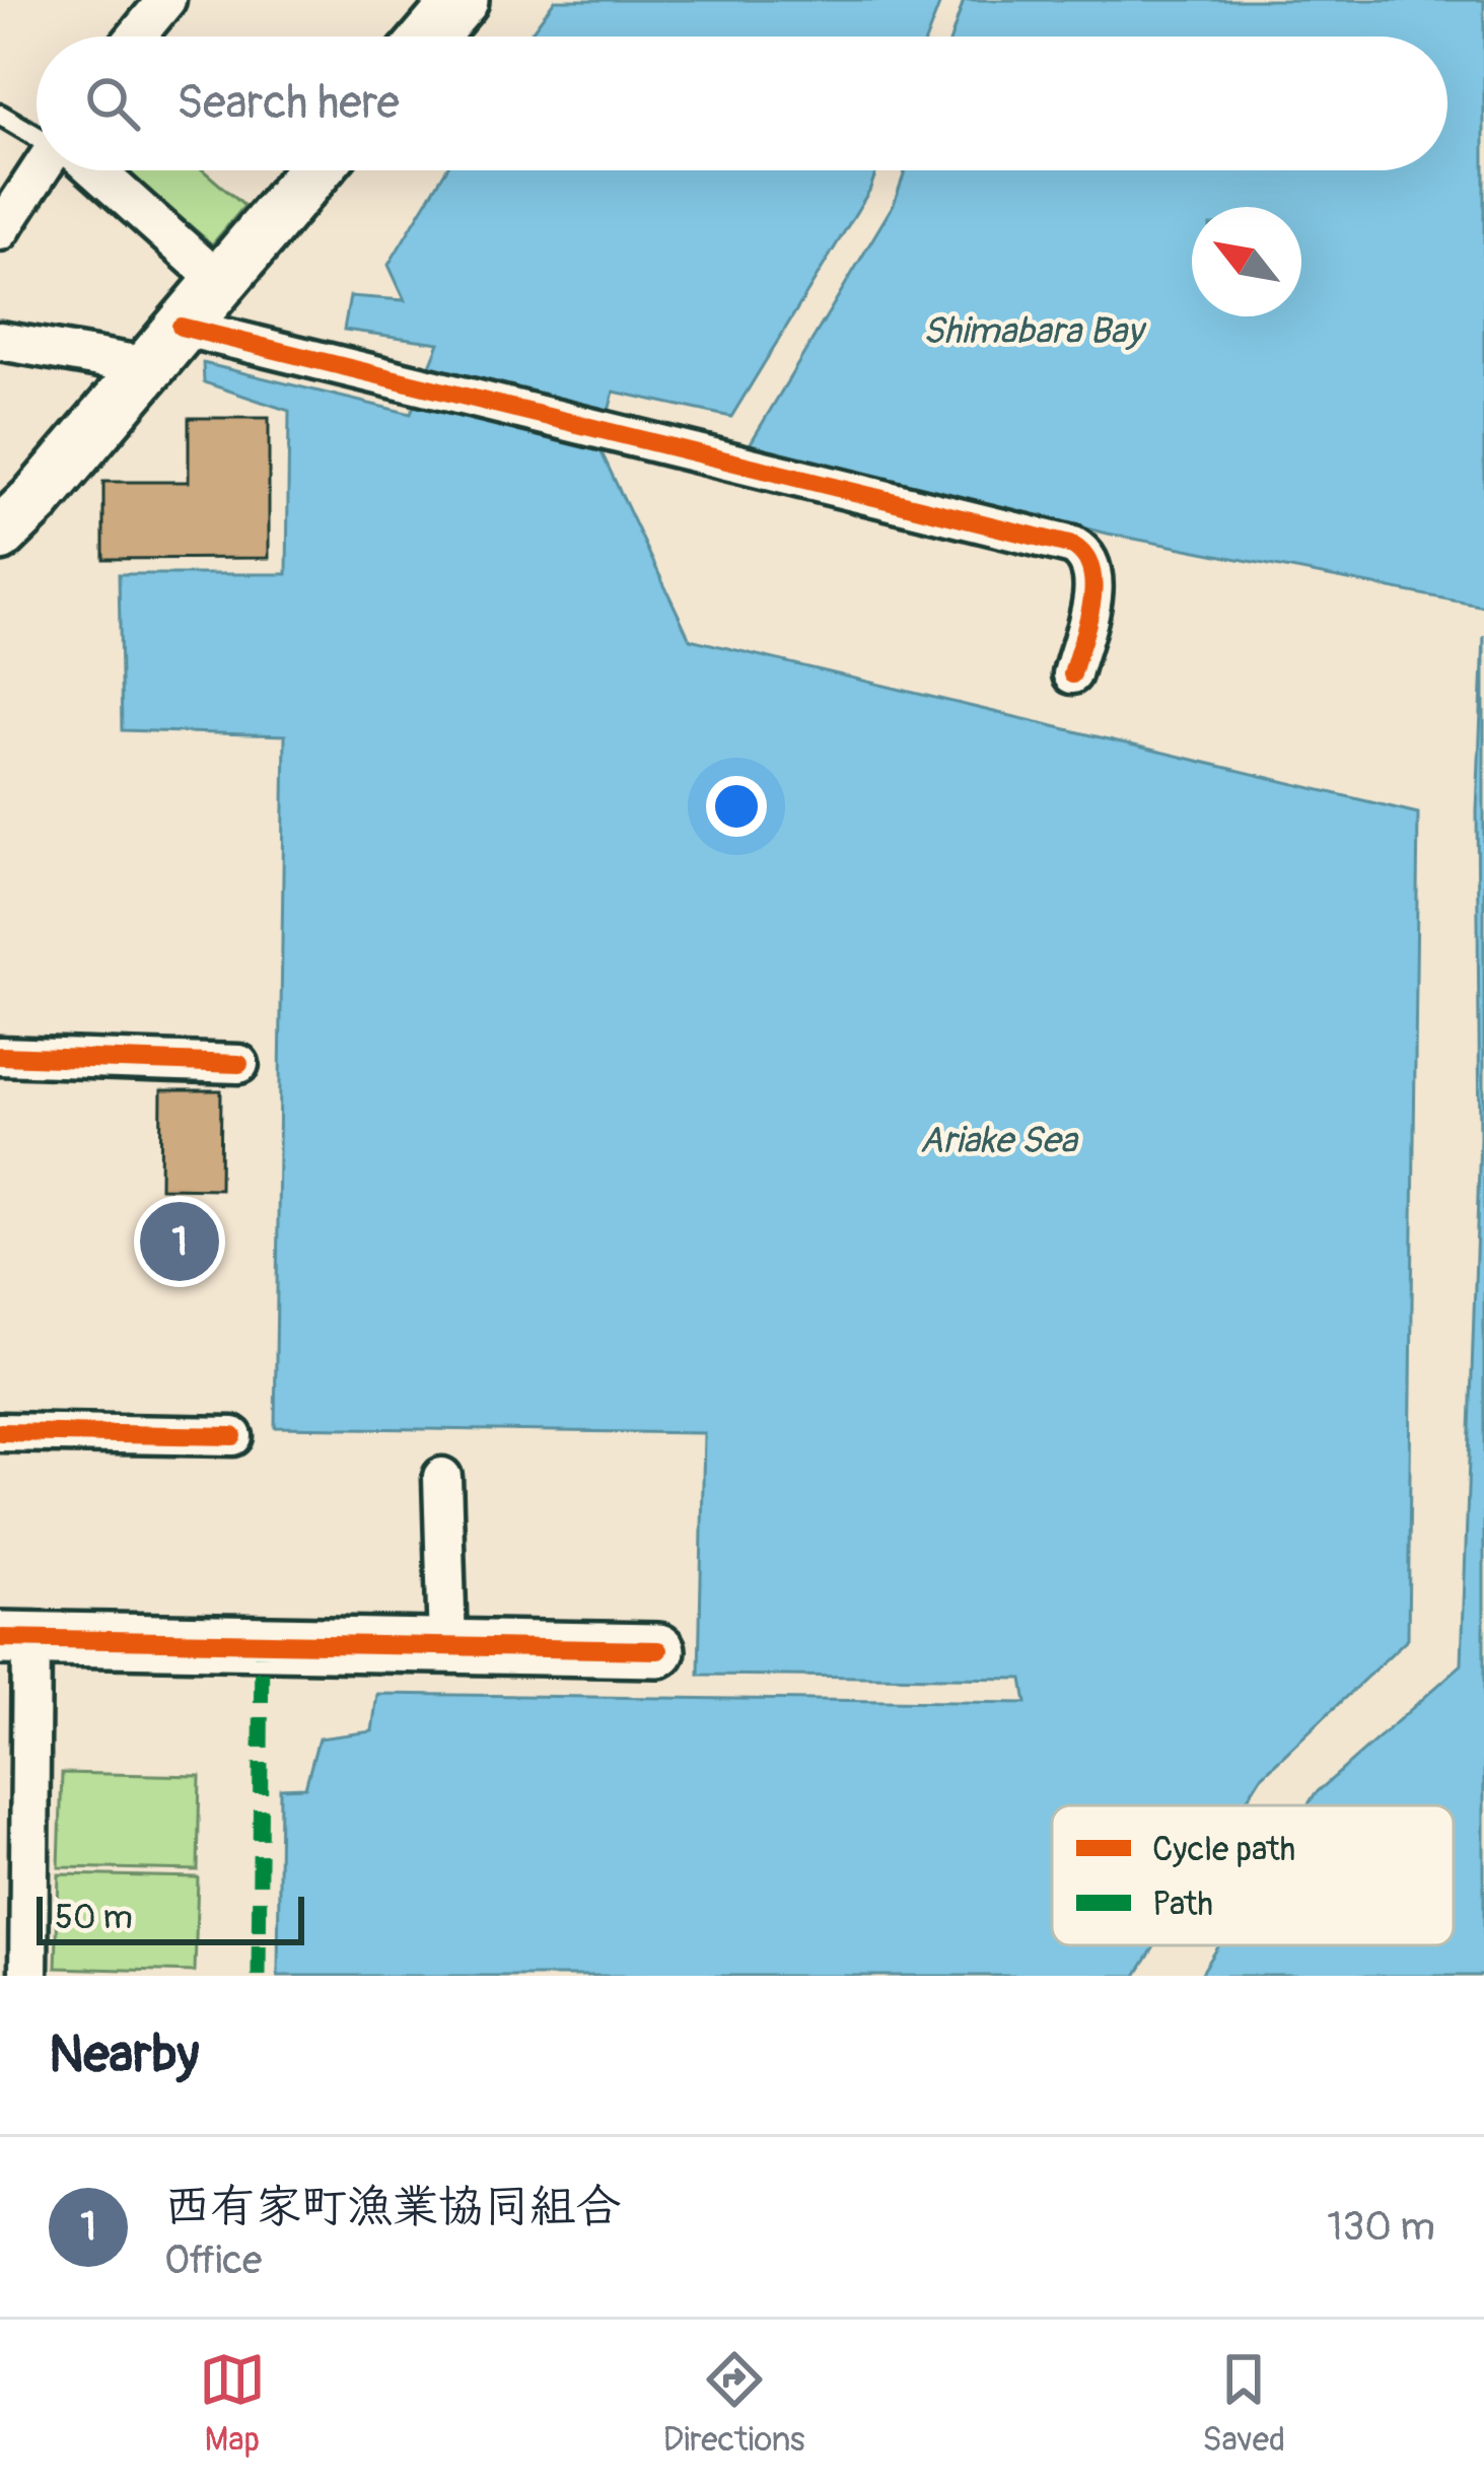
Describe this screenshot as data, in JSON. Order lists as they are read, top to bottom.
{
  "water": ["Shimabara Bay", "Ariake Sea"],
  "legend": ["Cycle path", "Path"],
  "scale_bar": "50 m",
  "north": "top left",
  "page": {
    "search": "Search here",
    "pins": "1",
    "scale": "50 m",
    "heading": "Nearby",
    "list": [
      {
        "mark": "1",
        "name": "西有家町漁業協同組合",
        "note": "Office",
        "value": "130 m"
      }
    ],
    "nav": ["Map", "Directions", "Saved"]
  }
}
